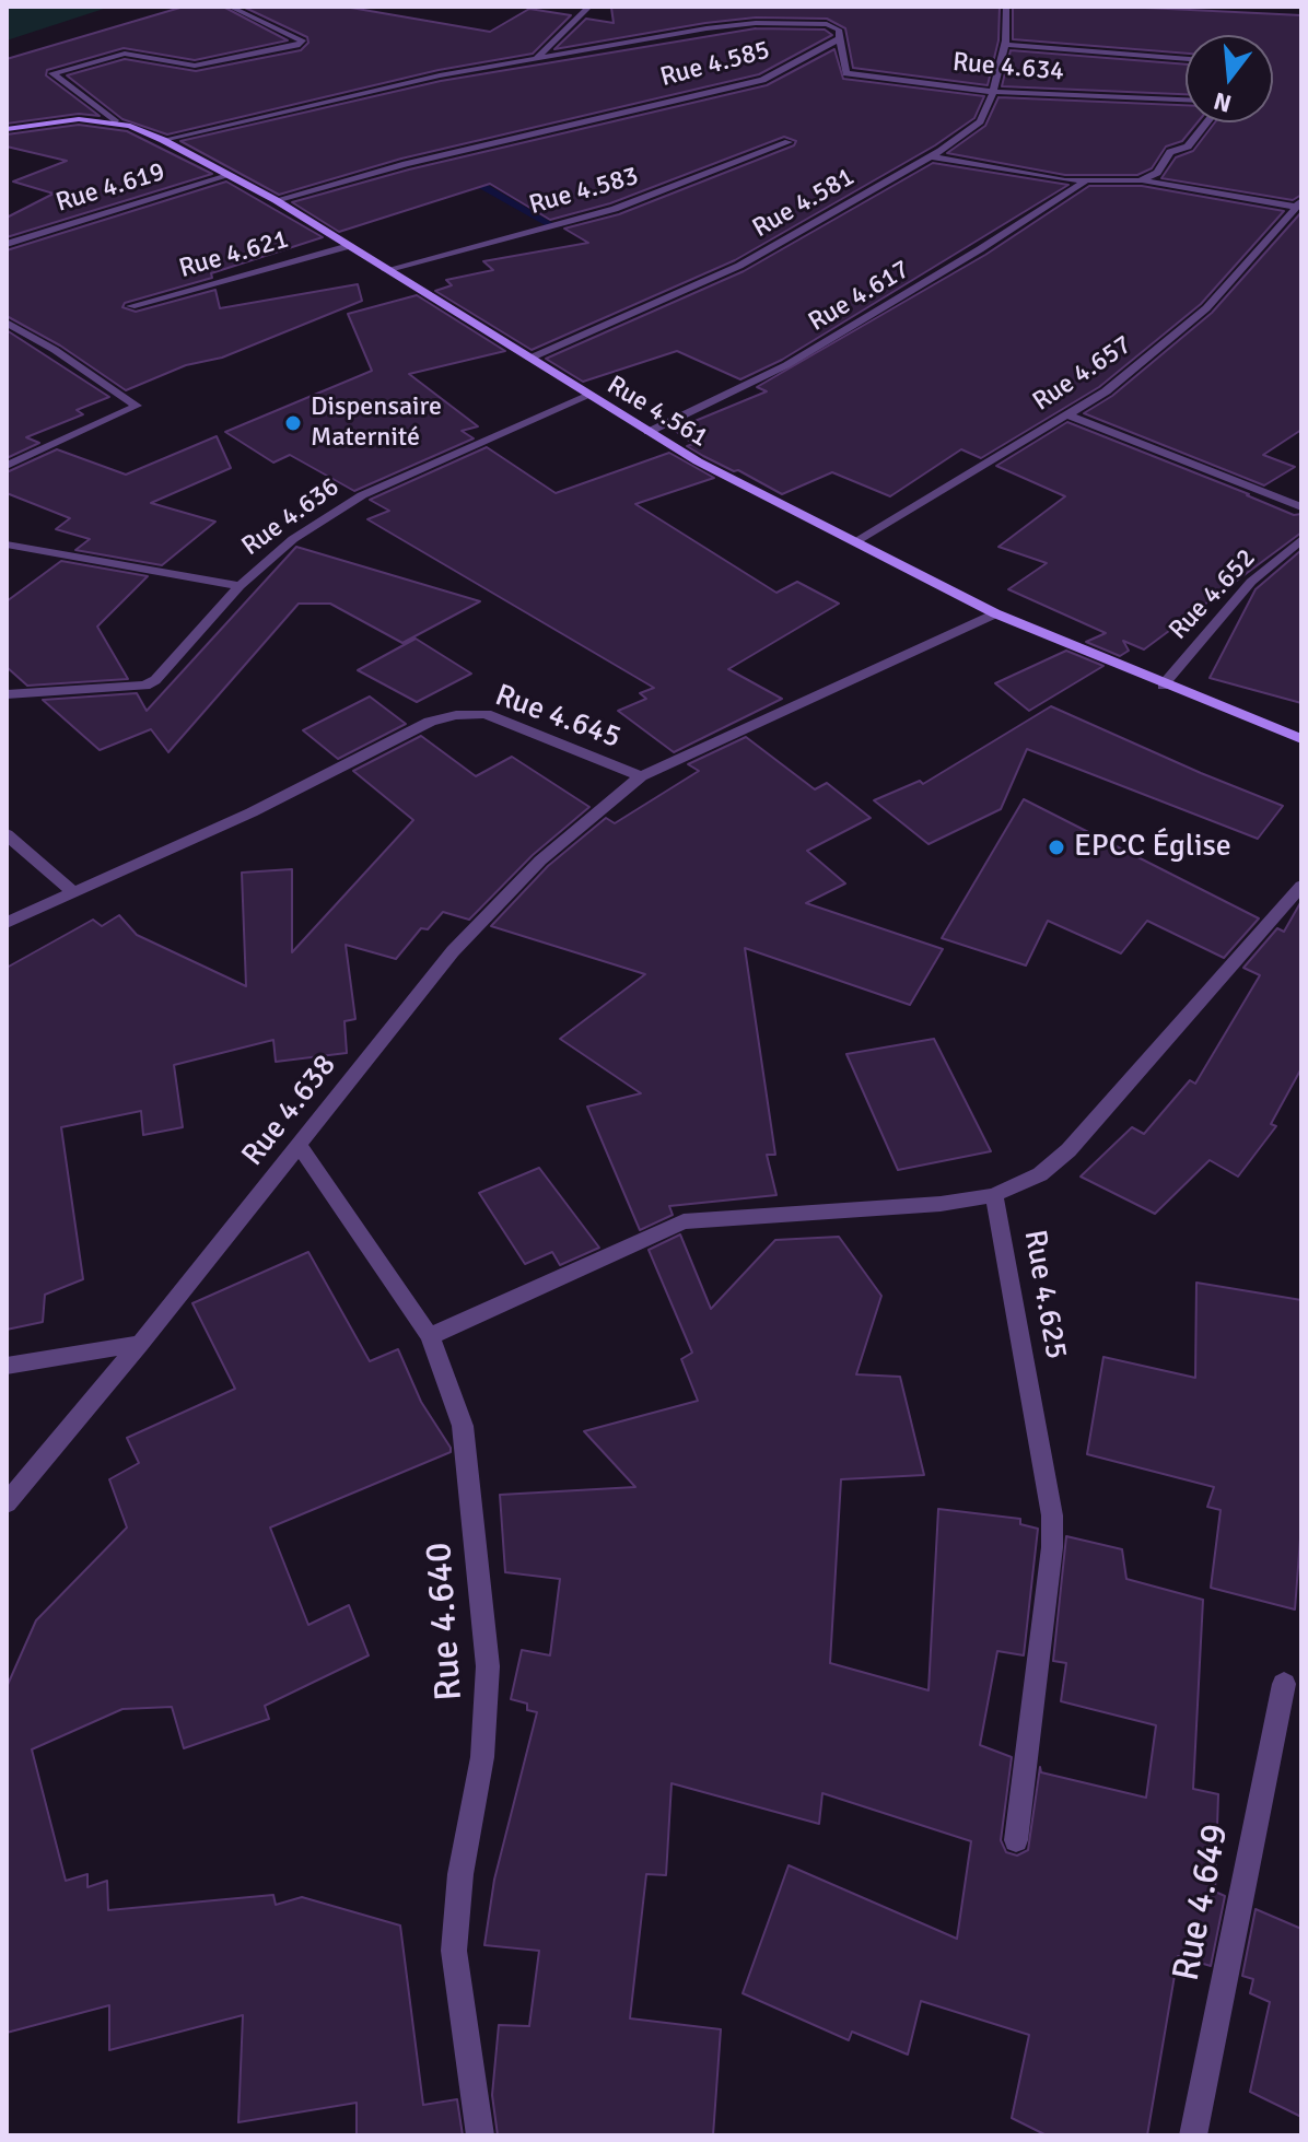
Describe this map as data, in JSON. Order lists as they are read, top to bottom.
{
  "streets": {
    "main road": ["Rue 4.561"],
    "street": [
      "Rue 4.585",
      "Rue 4.634",
      "Rue 4.619",
      "Rue 4.583",
      "Rue 4.581",
      "Rue 4.621",
      "Rue 4.617",
      "Rue 4.657",
      "Rue 4.636",
      "Rue 4.652",
      "Rue 4.645",
      "Rue 4.638",
      "Rue 4.625",
      "Rue 4.640",
      "Rue 4.649"
    ]
  },
  "crossings": [
    ["Rue 4.585", "Rue 4.634"],
    ["Rue 4.585", "Rue 4.561"],
    ["Rue 4.634", "Rue 4.581"],
    ["Rue 4.619", "Rue 4.561"],
    ["Rue 4.583", "Rue 4.561"],
    ["Rue 4.581", "Rue 4.561"],
    ["Rue 4.621", "Rue 4.561"],
    ["Rue 4.617", "Rue 4.561"],
    ["Rue 4.657", "Rue 4.561"],
    ["Rue 4.561", "Rue 4.636"],
    ["Rue 4.561", "Rue 4.652"],
    ["Rue 4.561", "Rue 4.645"],
    ["Rue 4.645", "Rue 4.638"],
    ["Rue 4.638", "Rue 4.640"]
  ],
  "places": ["Dispensaire Maternité", "EPCC Église"],
  "north": "bottom"
}
